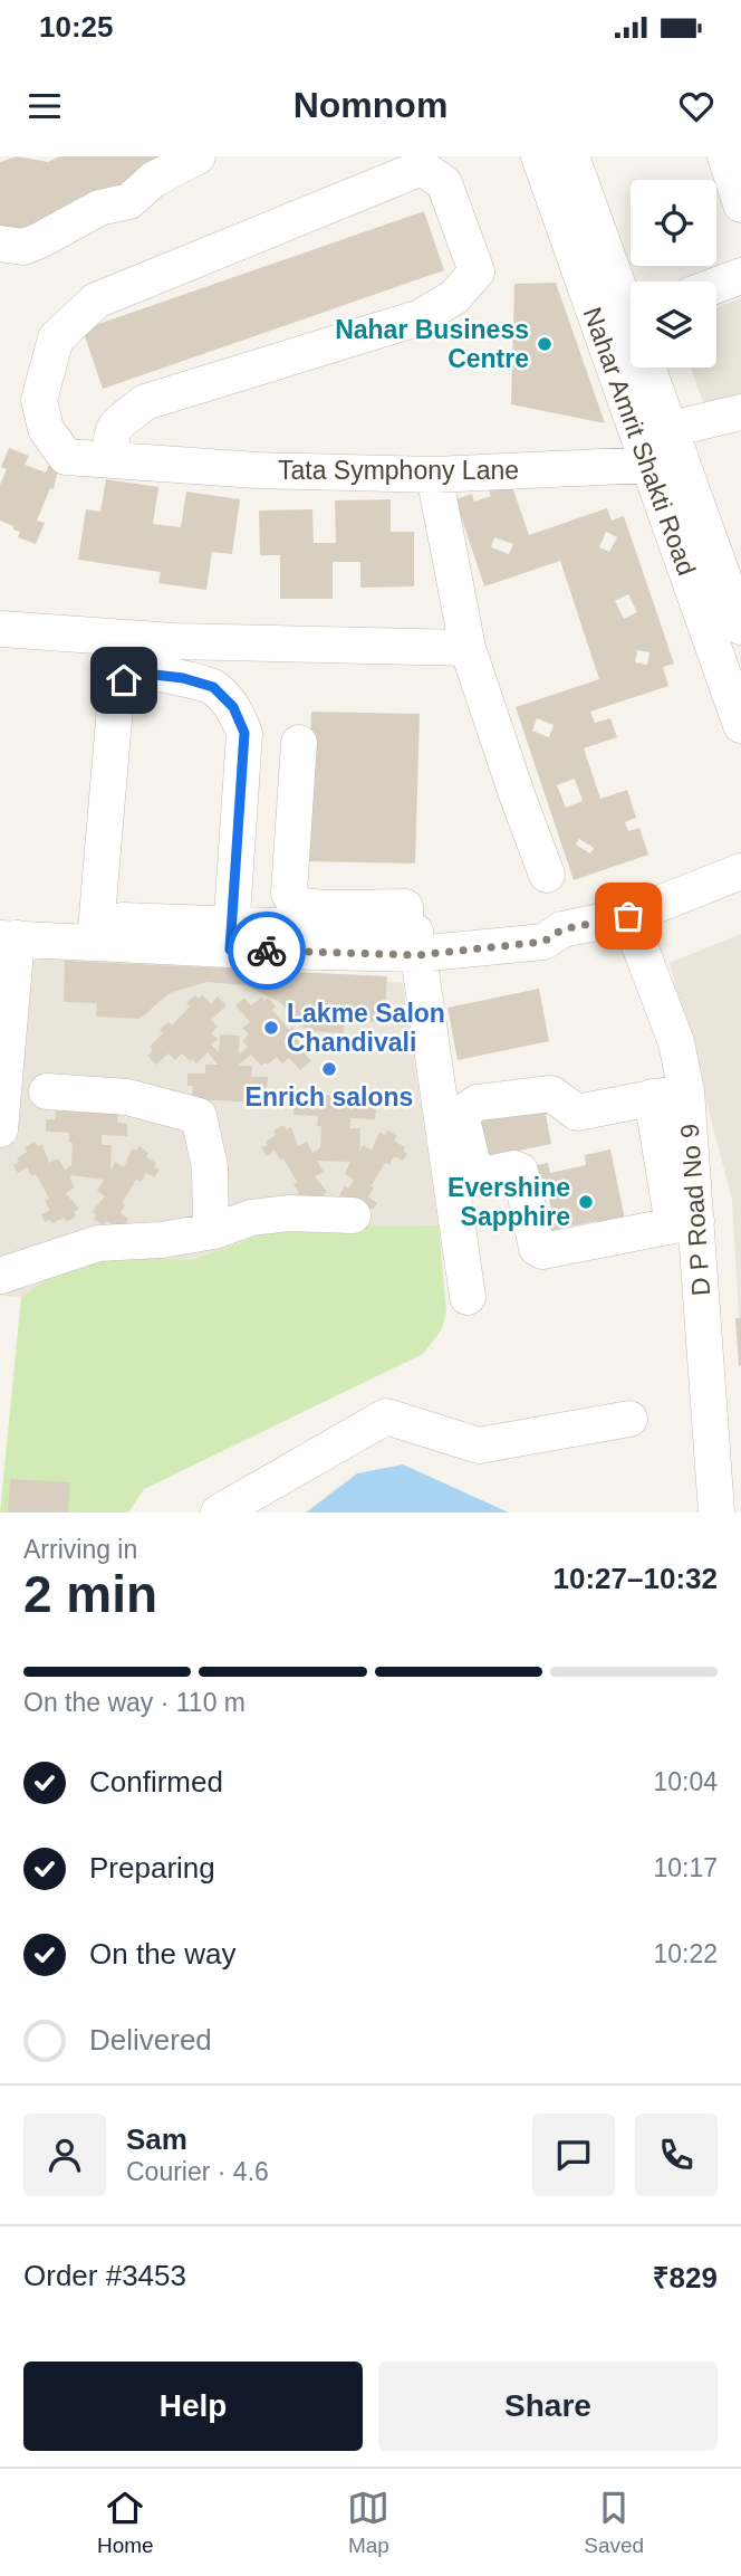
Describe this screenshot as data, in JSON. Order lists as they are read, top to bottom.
{
  "streets": {
    "street": ["Nahar Amrit Shakti Road", "Tata Symphony Lane", "D P Road No 9"]
  },
  "crossings": [
    ["Nahar Amrit Shakti Road", "Tata Symphony Lane"]
  ],
  "places": [
    "Nahar Business Centre",
    "Lakme Salon Chandivali",
    "Enrich salons",
    "Evershine Sapphire"
  ],
  "page": {
    "status": "10:25",
    "header": "Nomnom",
    "heading": ["2 min", "Arriving in", "10:27–10:32"],
    "panel": [
      "Sam",
      "Courier · 4.6",
      "Order #3453",
      "₹829"
    ],
    "bar": "On the way · 110 m",
    "list": [
      ["Confirmed", "10:04"],
      ["Preparing", "10:17"],
      ["On the way", "10:22"],
      "Delivered"
    ],
    "buttons": ["Help", "Share"],
    "tabs": ["Home", "Map", "Saved"]
  }
}
